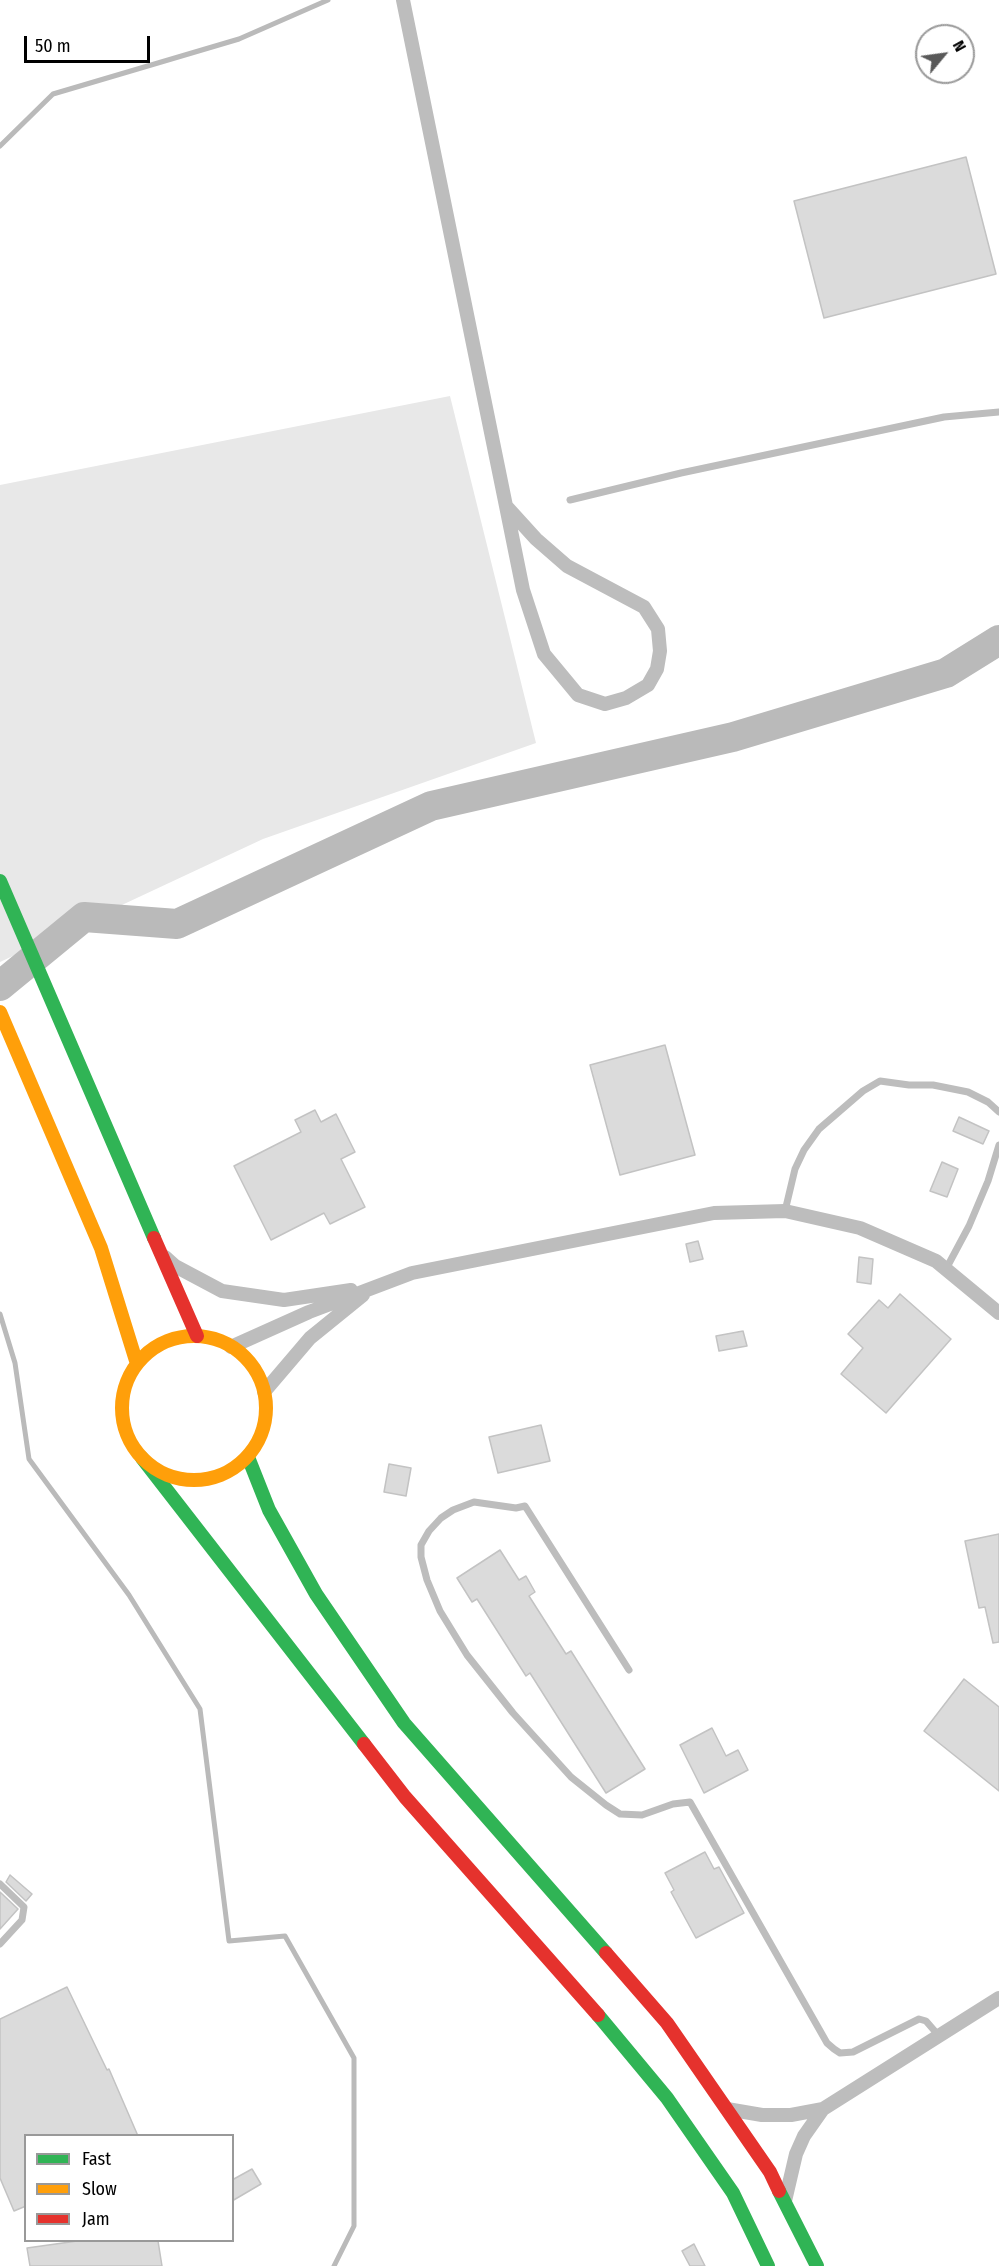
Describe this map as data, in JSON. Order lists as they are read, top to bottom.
{
  "legend": ["Fast", "Slow", "Jam"],
  "scale_bar": "50 m",
  "north": "top right"
}
